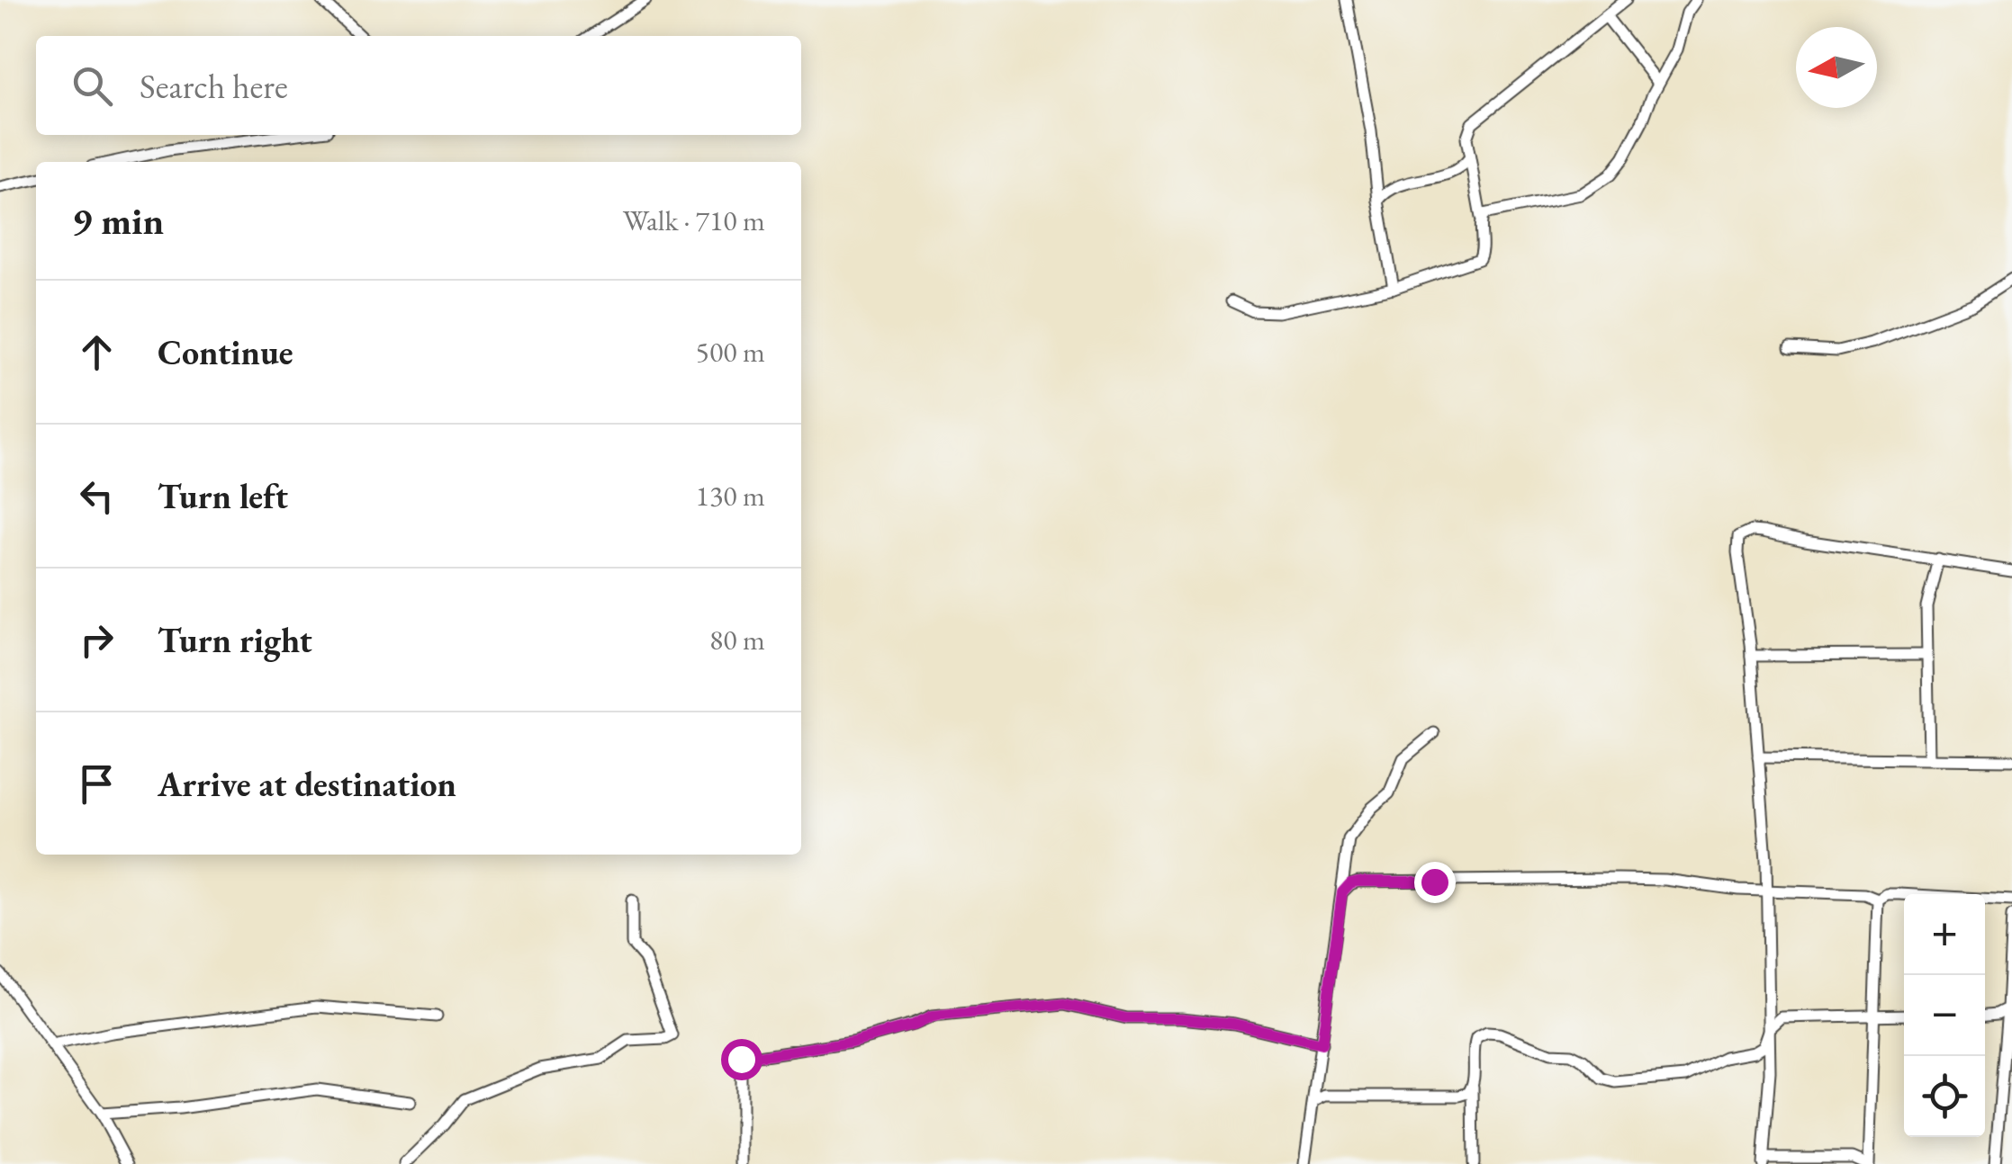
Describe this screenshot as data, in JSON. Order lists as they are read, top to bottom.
{
  "north": "left",
  "page": {
    "search": "Search here",
    "heading": ["9 min", "Walk · 710 m"],
    "list": [
      ["Continue", "500 m"],
      ["Turn left", "130 m"],
      ["Turn right", "80 m"],
      "Arrive at destination"
    ],
    "map_buttons": ["+", "−"]
  }
}
